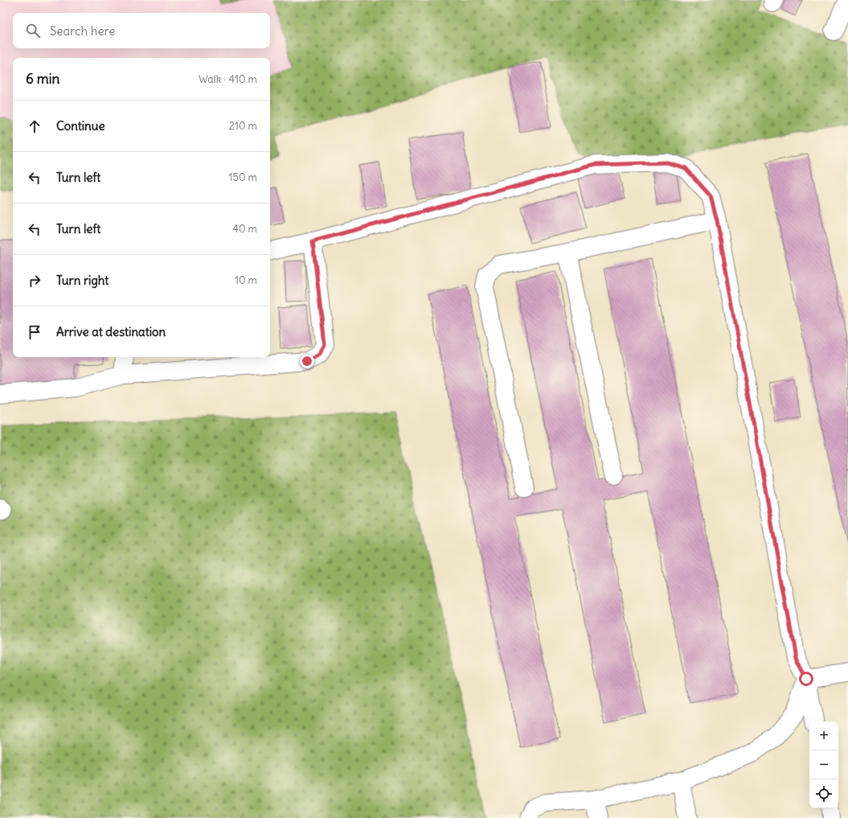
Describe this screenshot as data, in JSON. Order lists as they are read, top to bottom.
{
  "page": {
    "search": "Search here",
    "heading": ["6 min", "Walk · 410 m"],
    "list": [
      ["Continue", "210 m"],
      ["Turn left", "150 m"],
      ["Turn left", "40 m"],
      ["Turn right", "10 m"],
      "Arrive at destination"
    ],
    "map_buttons": ["+", "−"]
  }
}
